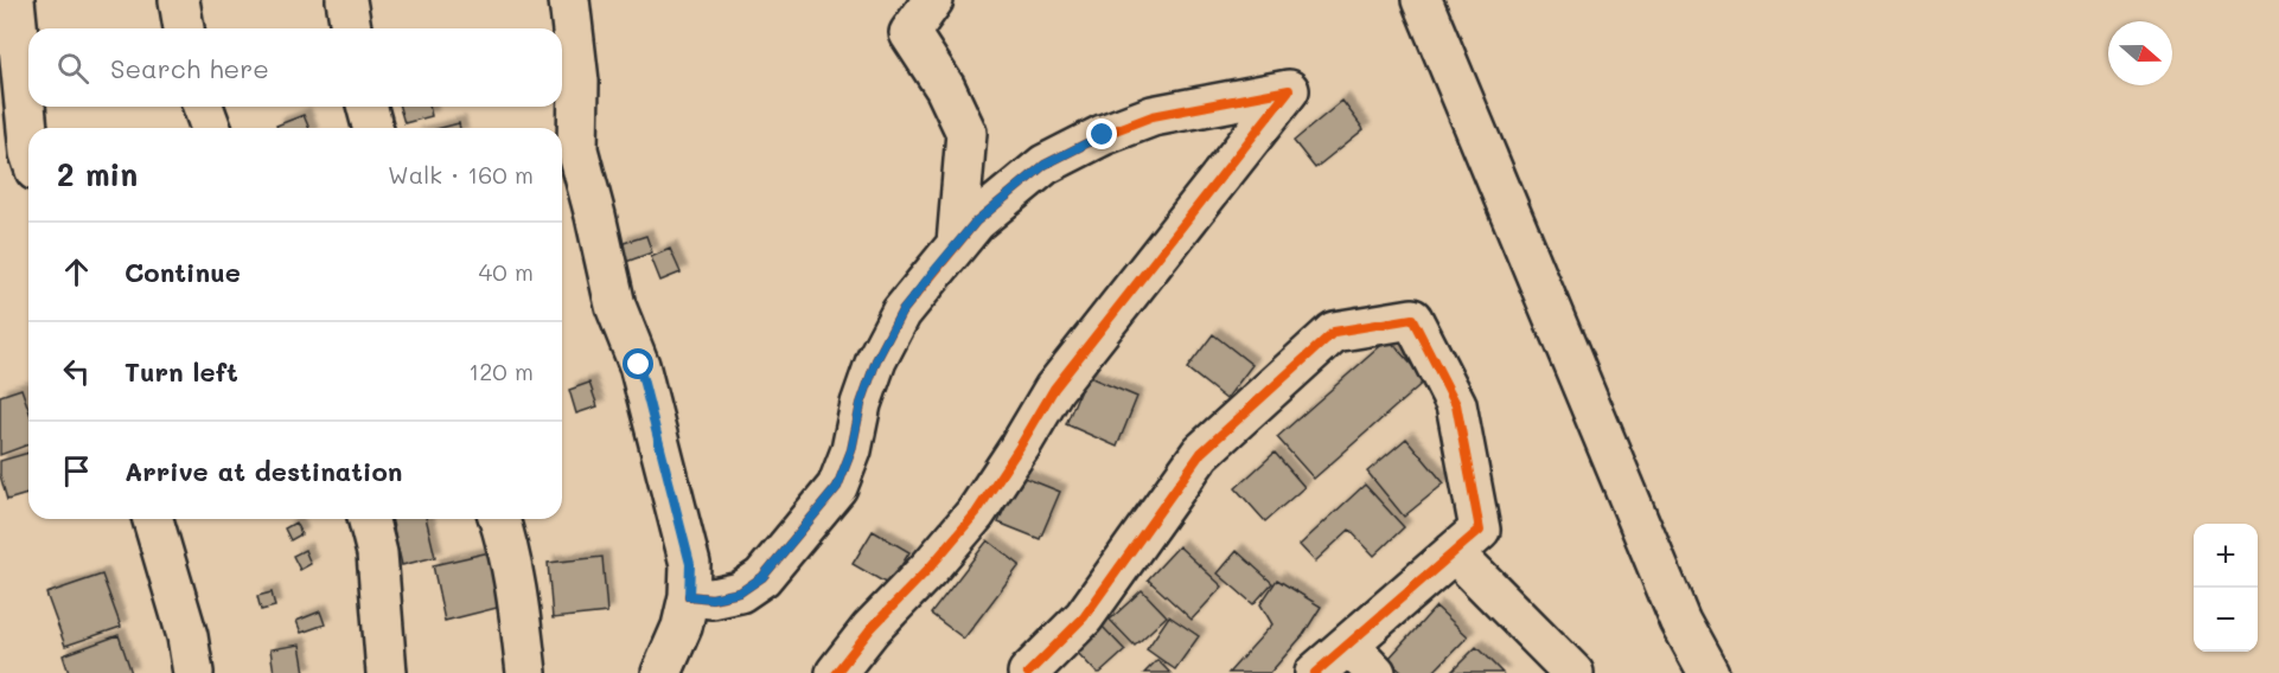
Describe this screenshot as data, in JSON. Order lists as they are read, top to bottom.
{
  "north": "right",
  "page": {
    "search": "Search here",
    "heading": ["2 min", "Walk · 160 m"],
    "list": [
      ["Continue", "40 m"],
      ["Turn left", "120 m"],
      "Arrive at destination"
    ],
    "map_buttons": ["+", "−"]
  }
}
